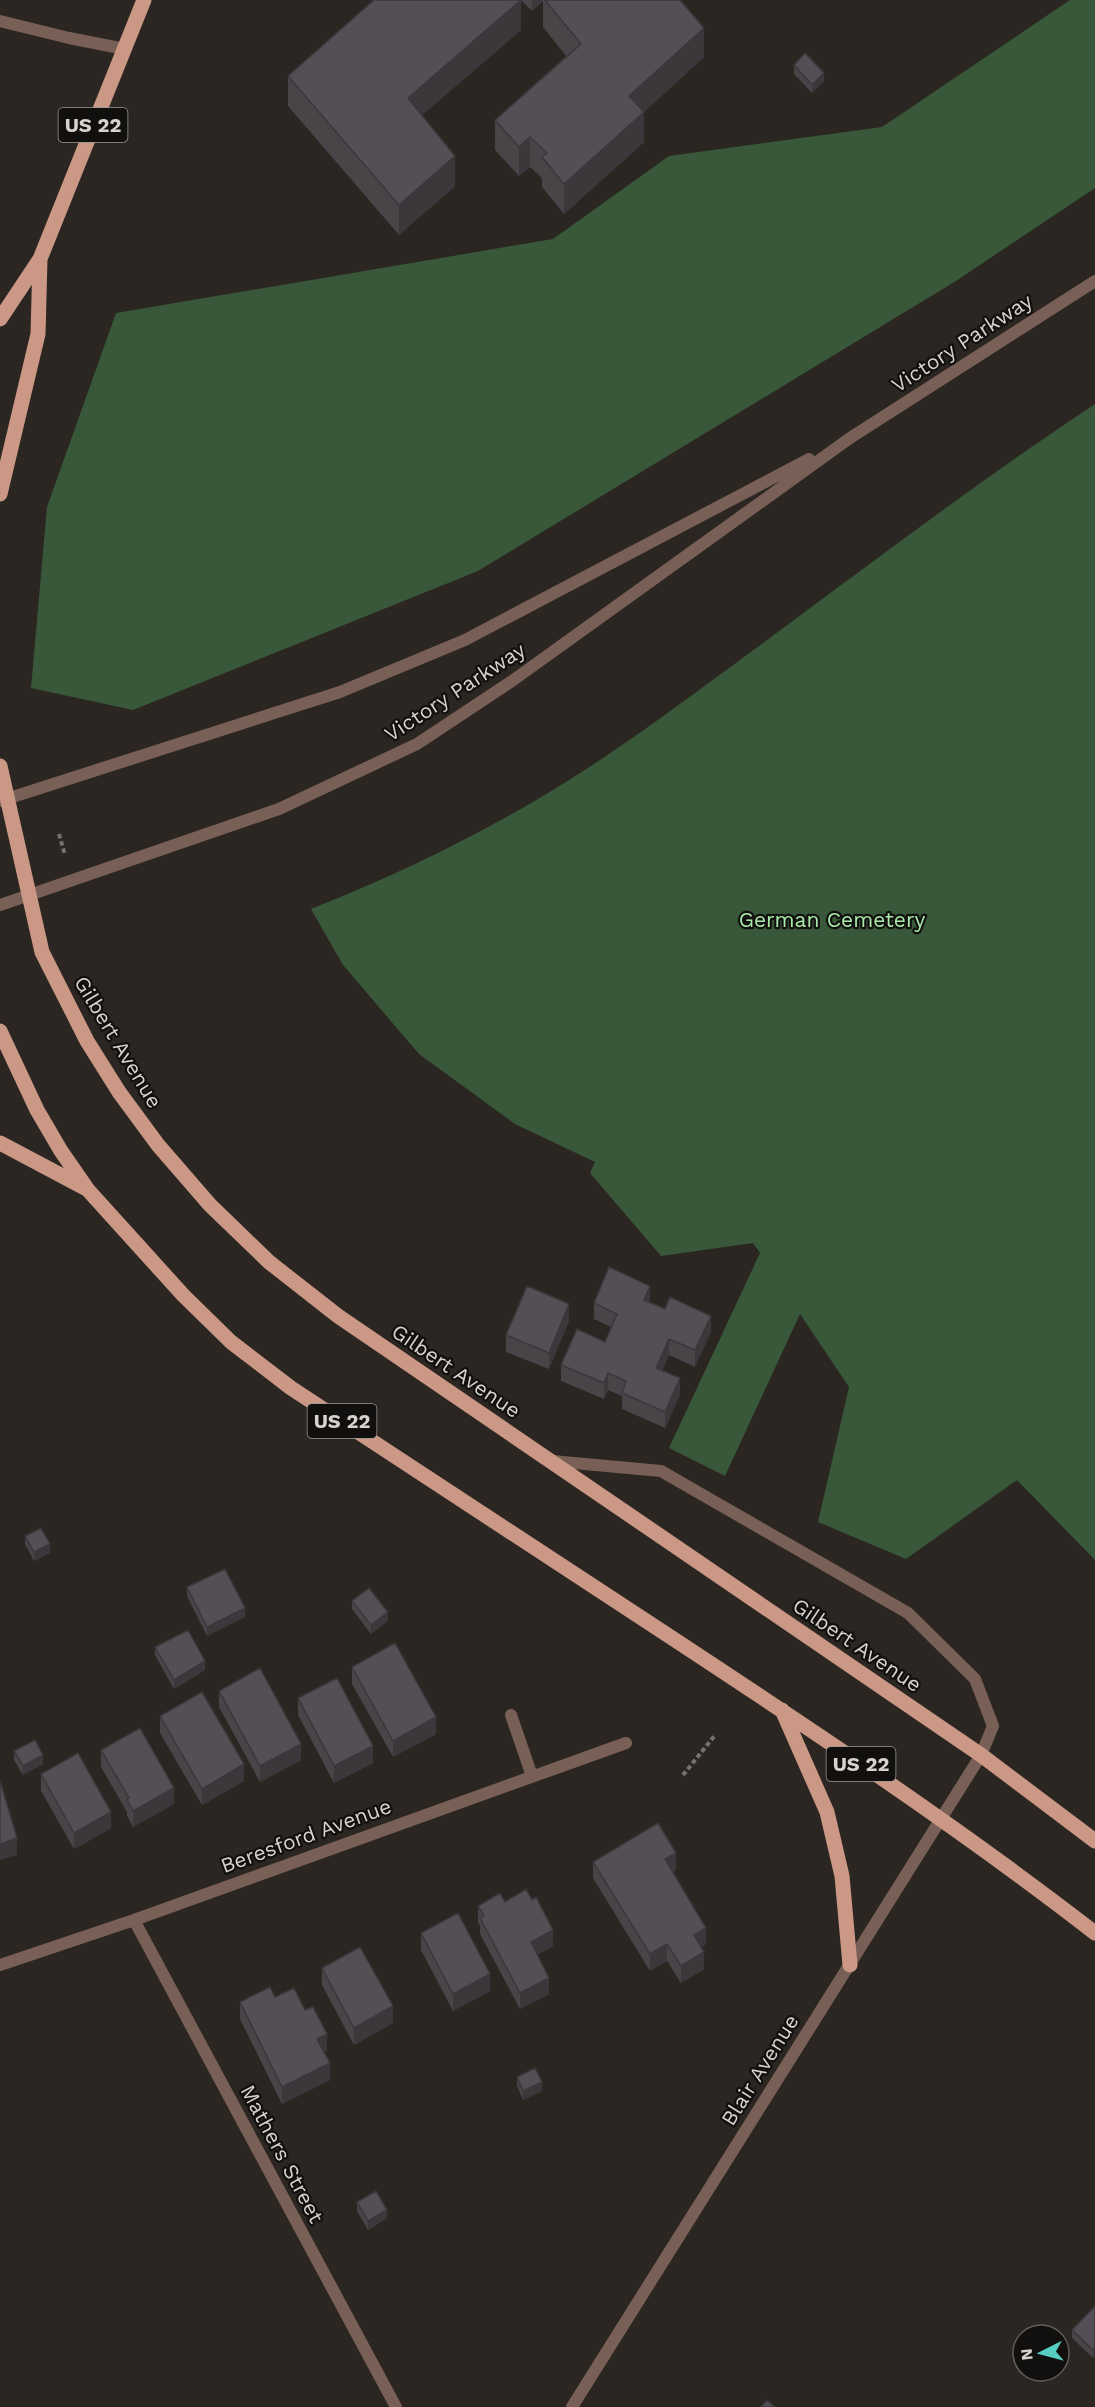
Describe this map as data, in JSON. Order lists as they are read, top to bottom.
{
  "streets": {
    "main road": ["US 22", "Gilbert Avenue"],
    "street": [
      "Victory Parkway",
      "Beresford Avenue",
      "Blair Avenue",
      "Mathers Street"
    ]
  },
  "crossings": [
    ["US 22", "Blair Avenue"],
    ["Victory Parkway", "Gilbert Avenue"],
    ["Gilbert Avenue", "Blair Avenue"],
    ["Beresford Avenue", "Mathers Street"]
  ],
  "parks": ["German Cemetery"],
  "north": "left"
}
